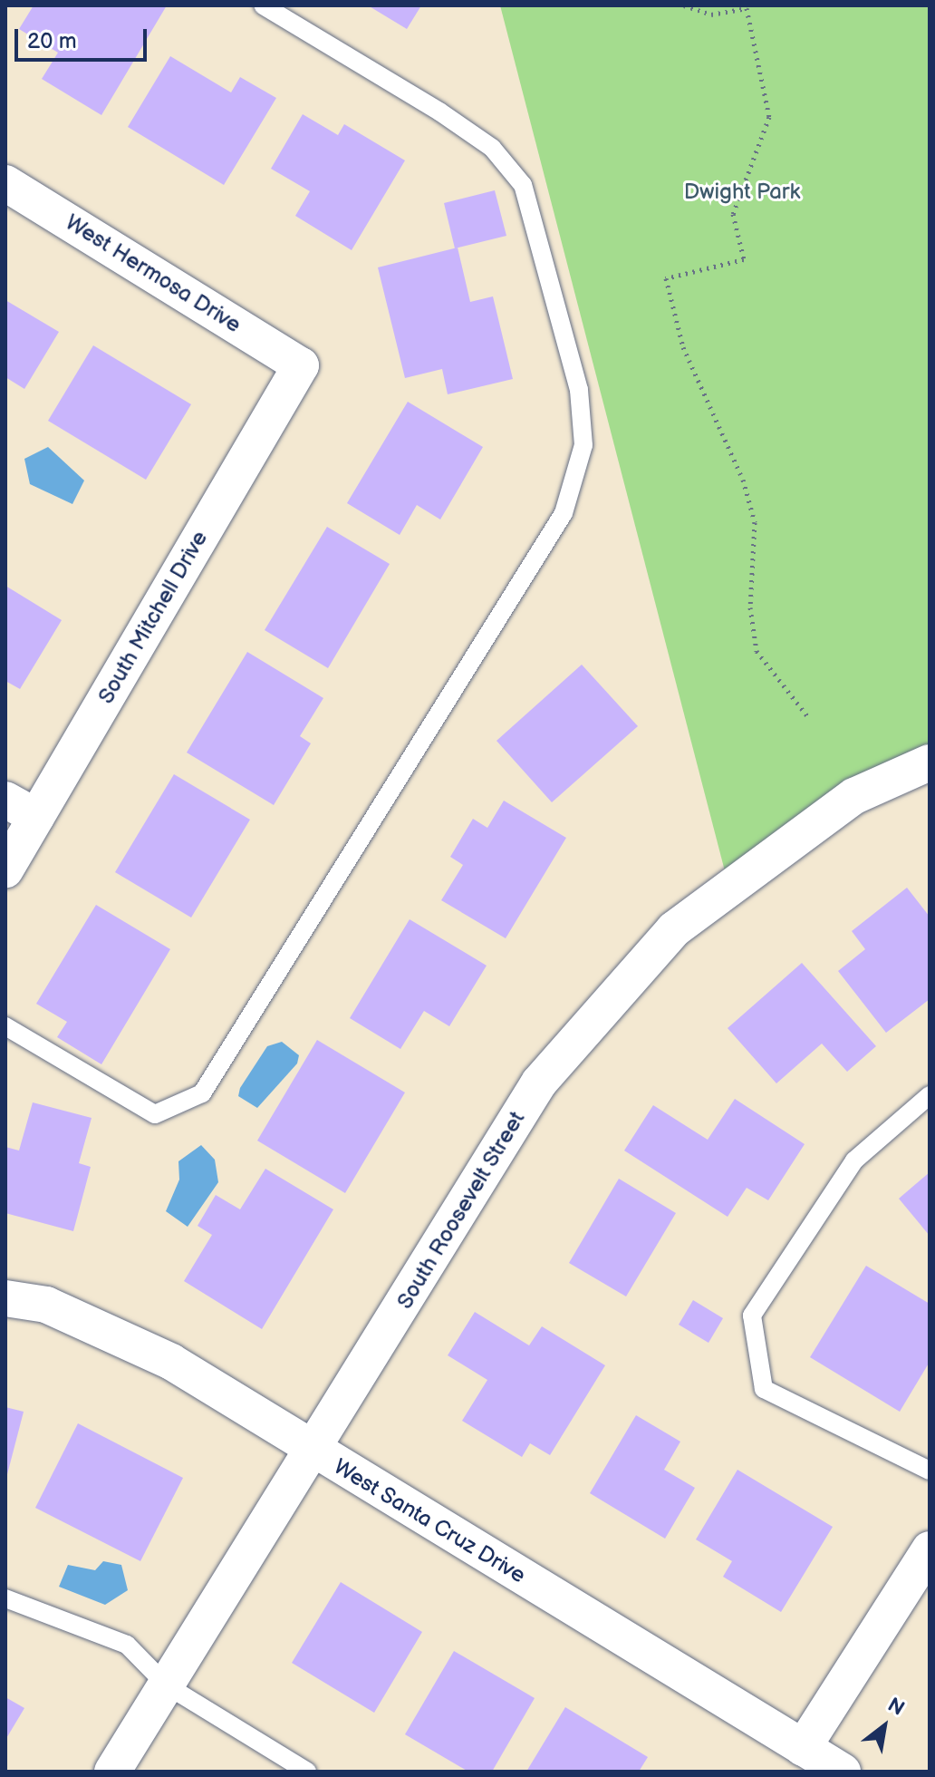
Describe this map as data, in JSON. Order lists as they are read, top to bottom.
{
  "streets": {
    "street": [
      "West Hermosa Drive",
      "South Mitchell Drive",
      "South Roosevelt Street",
      "West Santa Cruz Drive"
    ]
  },
  "crossings": [
    ["West Hermosa Drive", "South Mitchell Drive"],
    ["South Roosevelt Street", "West Santa Cruz Drive"]
  ],
  "parks": ["Dwight Park"],
  "scale_bar": "20 m",
  "north": "top right"
}
